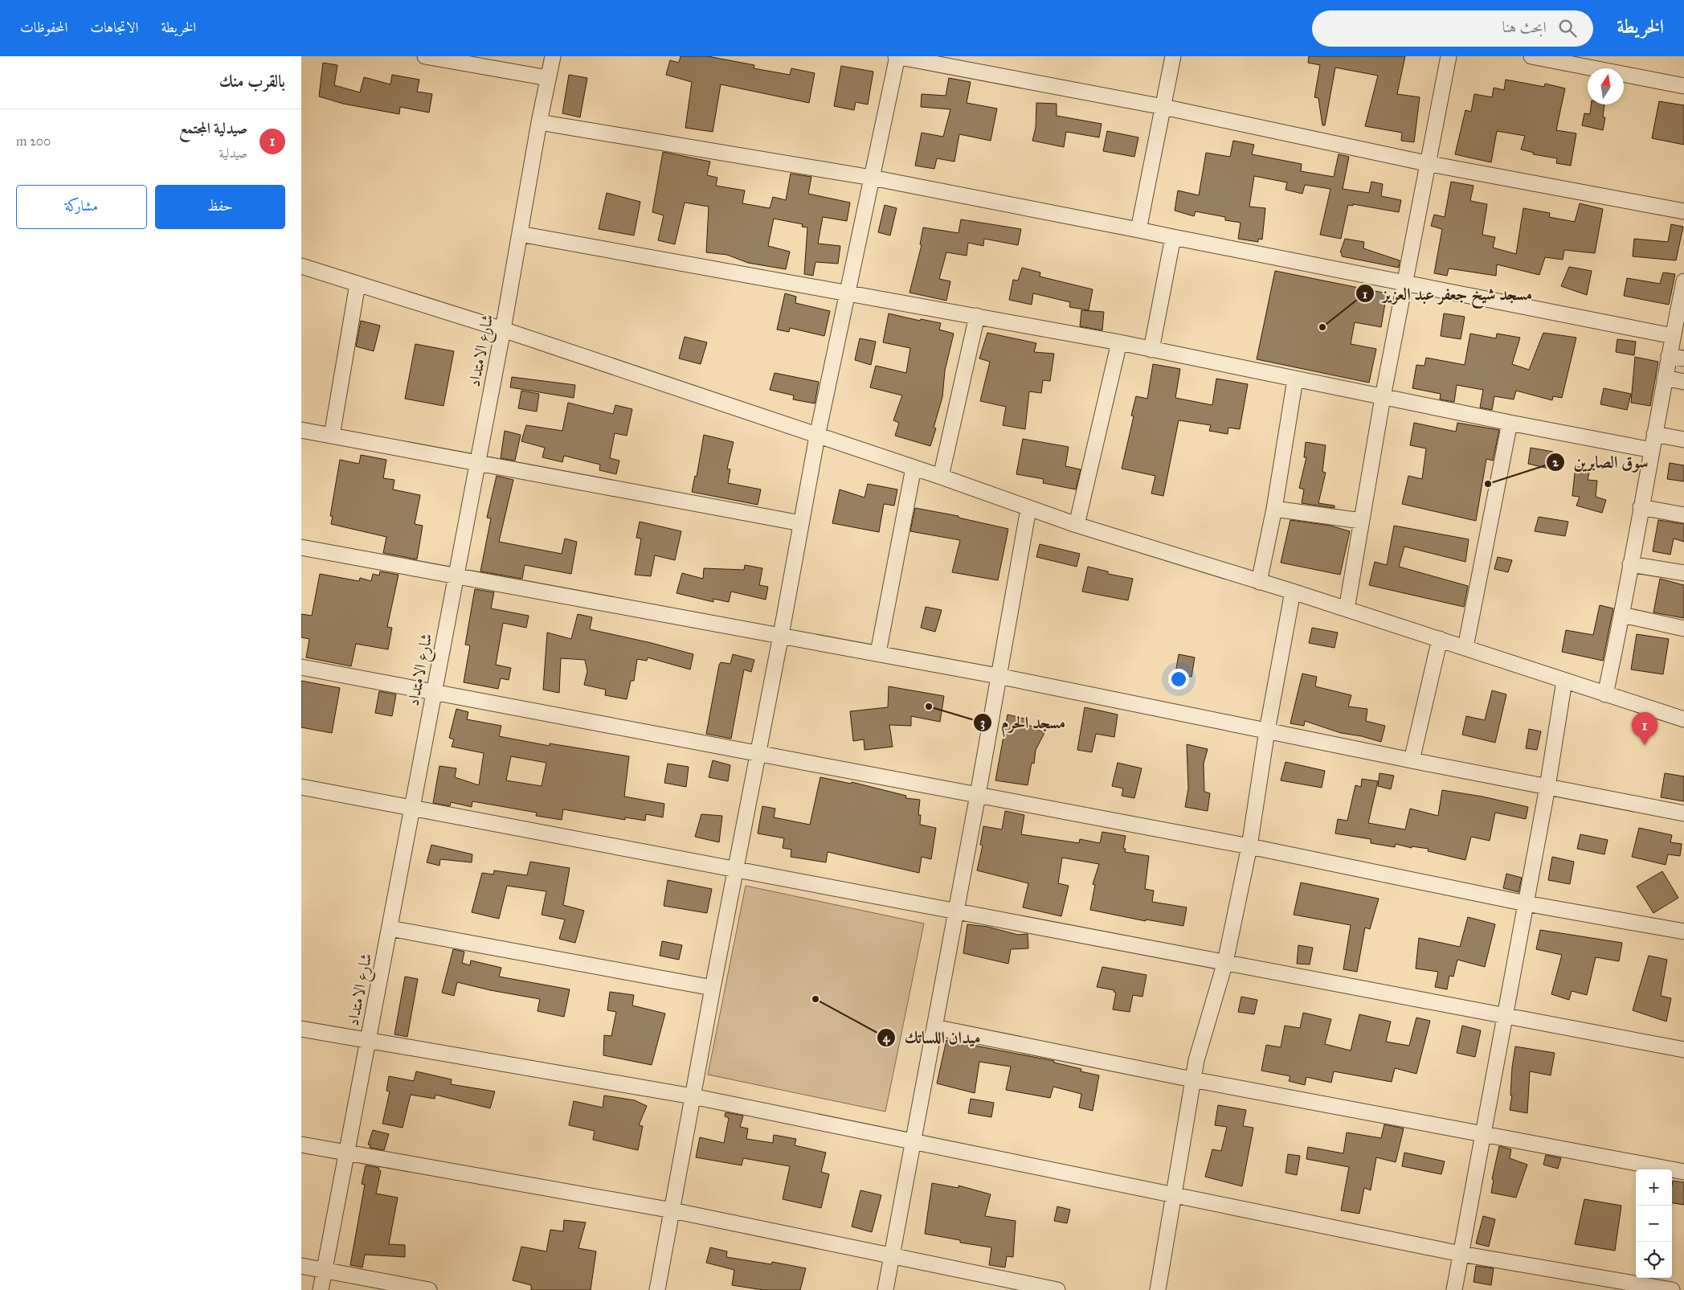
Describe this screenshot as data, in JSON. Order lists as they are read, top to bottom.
{
  "streets": {
    "street": ["شارع الامتداد"]
  },
  "places": [
    "مسجد شيخ جعفر عبد العزيز",
    "سوق الصابرين",
    "مسجد الحرم",
    "ميدان اللساتك"
  ],
  "north": "top",
  "page": {
    "header": "الخريطة",
    "search": "ابحث هنا",
    "nav": ["الخريطة", "الاتجاهات", "المحفوظات"],
    "heading": "بالقرب منك",
    "list": [
      {
        "mark": "1",
        "name": "صيدلية المجتمع",
        "note": "صيدلية",
        "value": "200 m"
      }
    ],
    "buttons": ["حفظ", "مشاركة"],
    "pins": "1",
    "map_buttons": ["+", "−"]
  }
}
